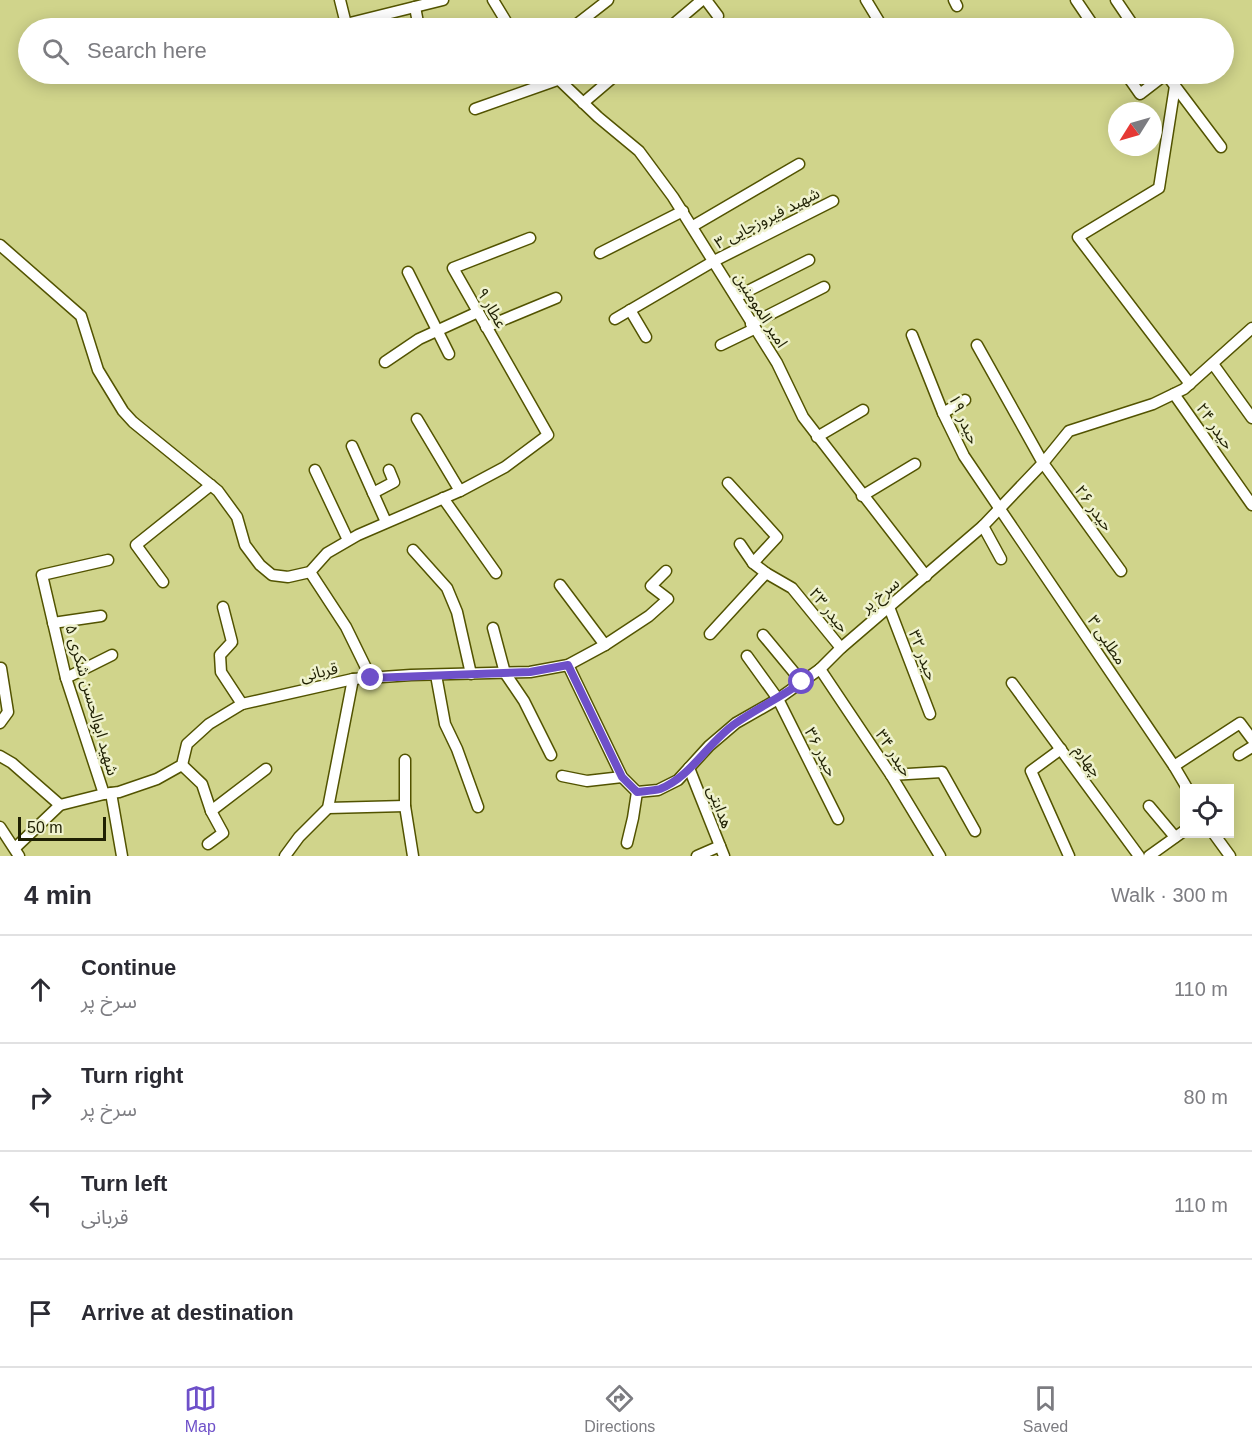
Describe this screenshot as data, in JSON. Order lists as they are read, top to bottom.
{
  "streets": {
    "street": [
      "شهید فیروزجایی ۳",
      "عطار ۹",
      "امیر المومنین",
      "حیدر ۱۹",
      "حیدر ۲۴",
      "حیدر ۲۶",
      "سرخ پر",
      "حیدر ۲۳",
      "مطلبی ۳",
      "حیدر ۳۲",
      "قربانی",
      "شهید ابوالحسن شکری ۵",
      "حیدر ۳۶",
      "حیدر ۳۴",
      "چهارم",
      "هدایتی"
    ]
  },
  "crossings": [
    ["شهید فیروزجایی ۳", "امیر المومنین"],
    ["امیر المومنین", "سرخ پر"],
    ["حیدر ۱۹", "سرخ پر"],
    ["حیدر ۱۹", "مطلبی ۳"],
    ["حیدر ۲۴", "سرخ پر"],
    ["حیدر ۲۶", "سرخ پر"],
    ["سرخ پر", "حیدر ۲۳"],
    ["سرخ پر", "مطلبی ۳"],
    ["سرخ پر", "حیدر ۳۲"],
    ["سرخ پر", "حیدر ۳۶"],
    ["سرخ پر", "حیدر ۳۴"],
    ["سرخ پر", "هدایتی"]
  ],
  "scale_bar": "50 m",
  "north": "bottom left",
  "page": {
    "search": "Search here",
    "scale": "50 m",
    "heading": ["4 min", "Walk · 300 m"],
    "list": [
      ["Continue", "سرخ پر", "110 m"],
      ["Turn right", "سرخ پر", "80 m"],
      ["Turn left", "قربانی", "110 m"],
      "Arrive at destination"
    ],
    "nav": ["Map", "Directions", "Saved"]
  }
}
